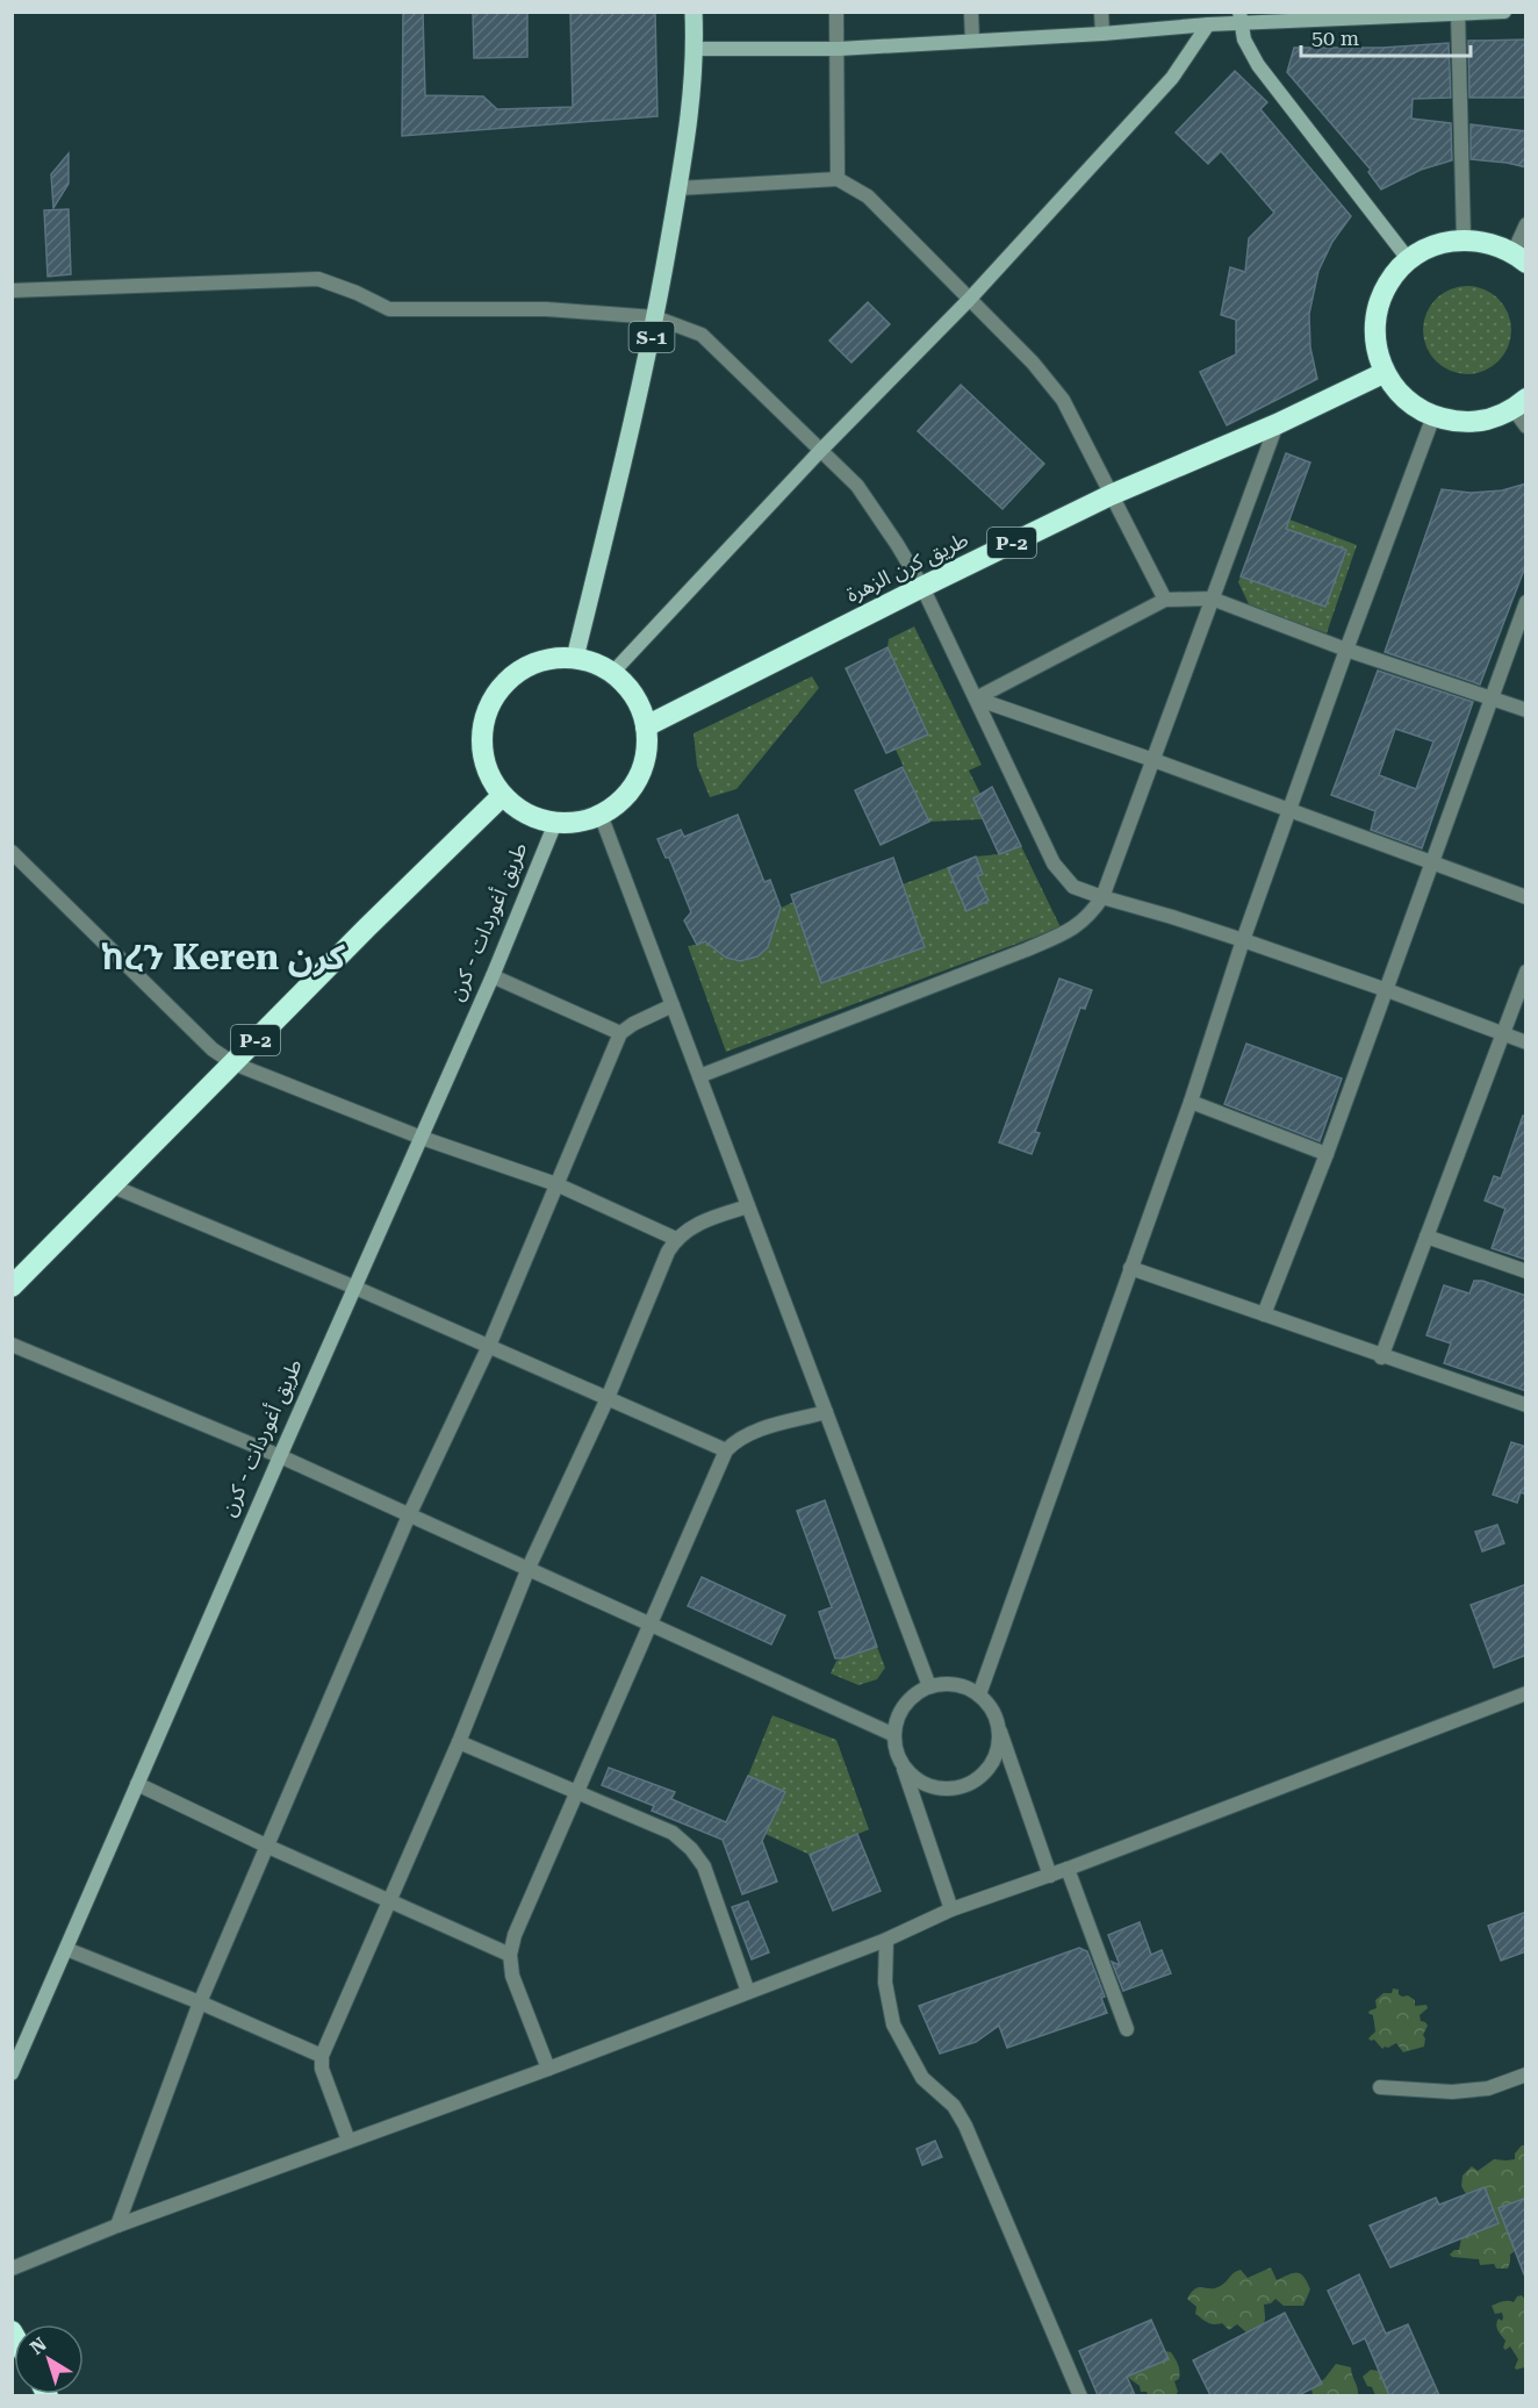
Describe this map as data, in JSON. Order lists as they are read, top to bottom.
{
  "streets": {
    "highway": ["P-2", "طريق كرن الزهرة"],
    "main road": ["S-1"],
    "street": ["طريق أغوردات - كرن"]
  },
  "crossings": [
    ["S-1", "P-2"],
    ["S-1", "طريق كرن الزهرة"],
    ["S-1", "طريق أغوردات - كرن"],
    ["P-2", "طريق كرن الزهرة"],
    ["P-2", "طريق أغوردات - كرن"],
    ["طريق كرن الزهرة", "طريق أغوردات - كرن"]
  ],
  "districts": ["ከረን Keren كرن"],
  "scale_bar": "50 m",
  "north": "top left"
}
